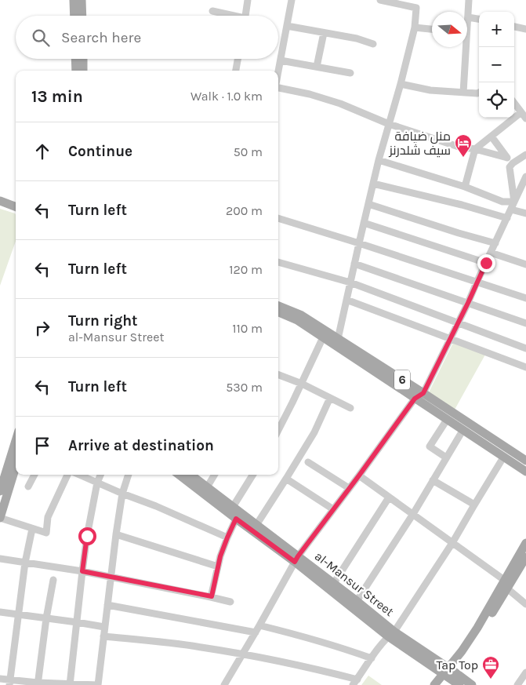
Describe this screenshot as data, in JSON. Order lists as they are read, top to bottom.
{
  "streets": {
    "main road": ["6", "al-Mansur Street"]
  },
  "places": {
    "hotel": ["منل ضيافة سيف شلدرنز"],
    "office": ["Tap Top"]
  },
  "north": "right",
  "page": {
    "map_buttons": ["+", "−"],
    "search": "Search here",
    "heading": ["13 min", "Walk · 1.0 km"],
    "list": [
      ["Continue", "50 m"],
      ["Turn left", "200 m"],
      ["Turn left", "120 m"],
      ["Turn right", "al-Mansur Street", "110 m"],
      ["Turn left", "530 m"],
      "Arrive at destination"
    ]
  }
}
